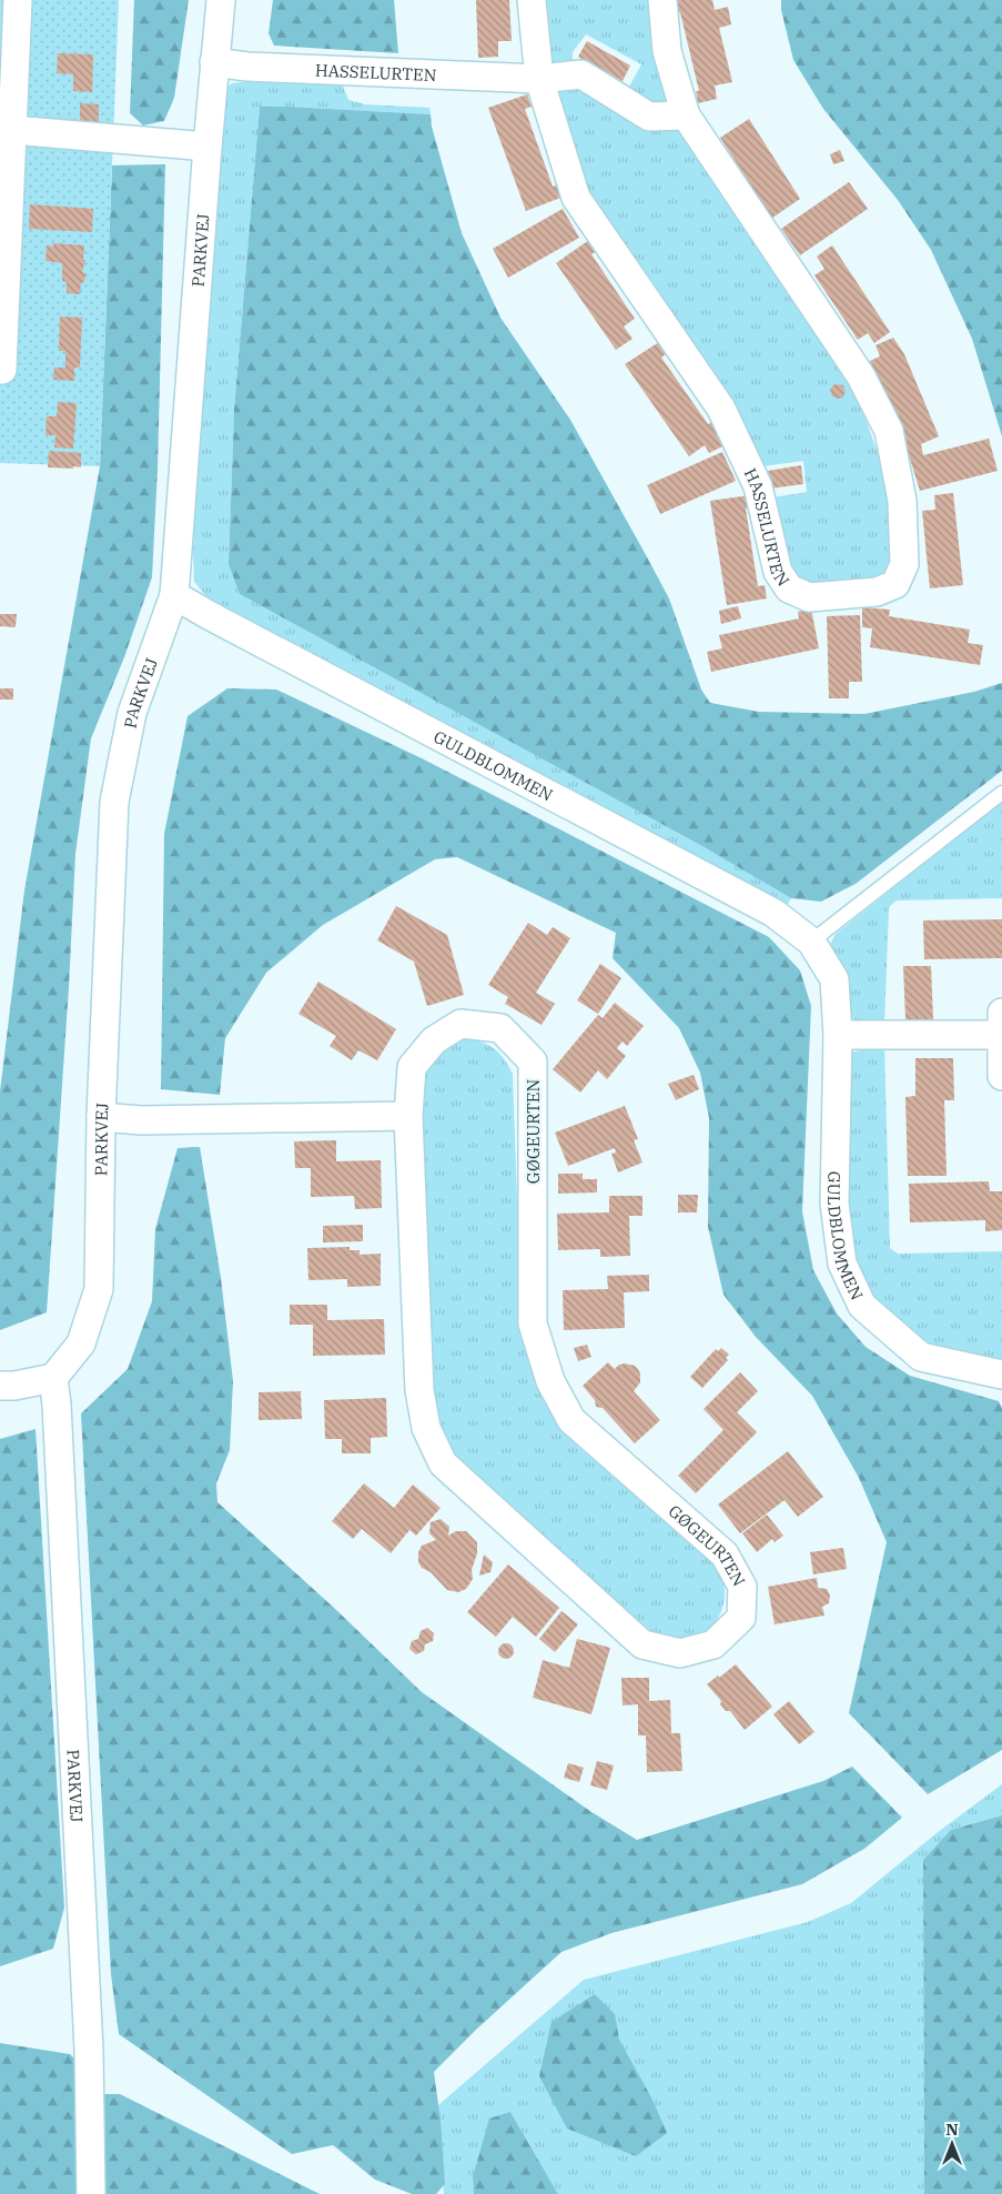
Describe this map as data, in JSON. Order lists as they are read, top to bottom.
{
  "streets": {
    "street": [
      "HASSELURTEN",
      "PARKVEJ",
      "GULDBLOMMEN",
      "GØGEURTEN"
    ]
  },
  "crossings": [
    ["HASSELURTEN", "PARKVEJ"],
    ["PARKVEJ", "GULDBLOMMEN"]
  ],
  "north": "top"
}
